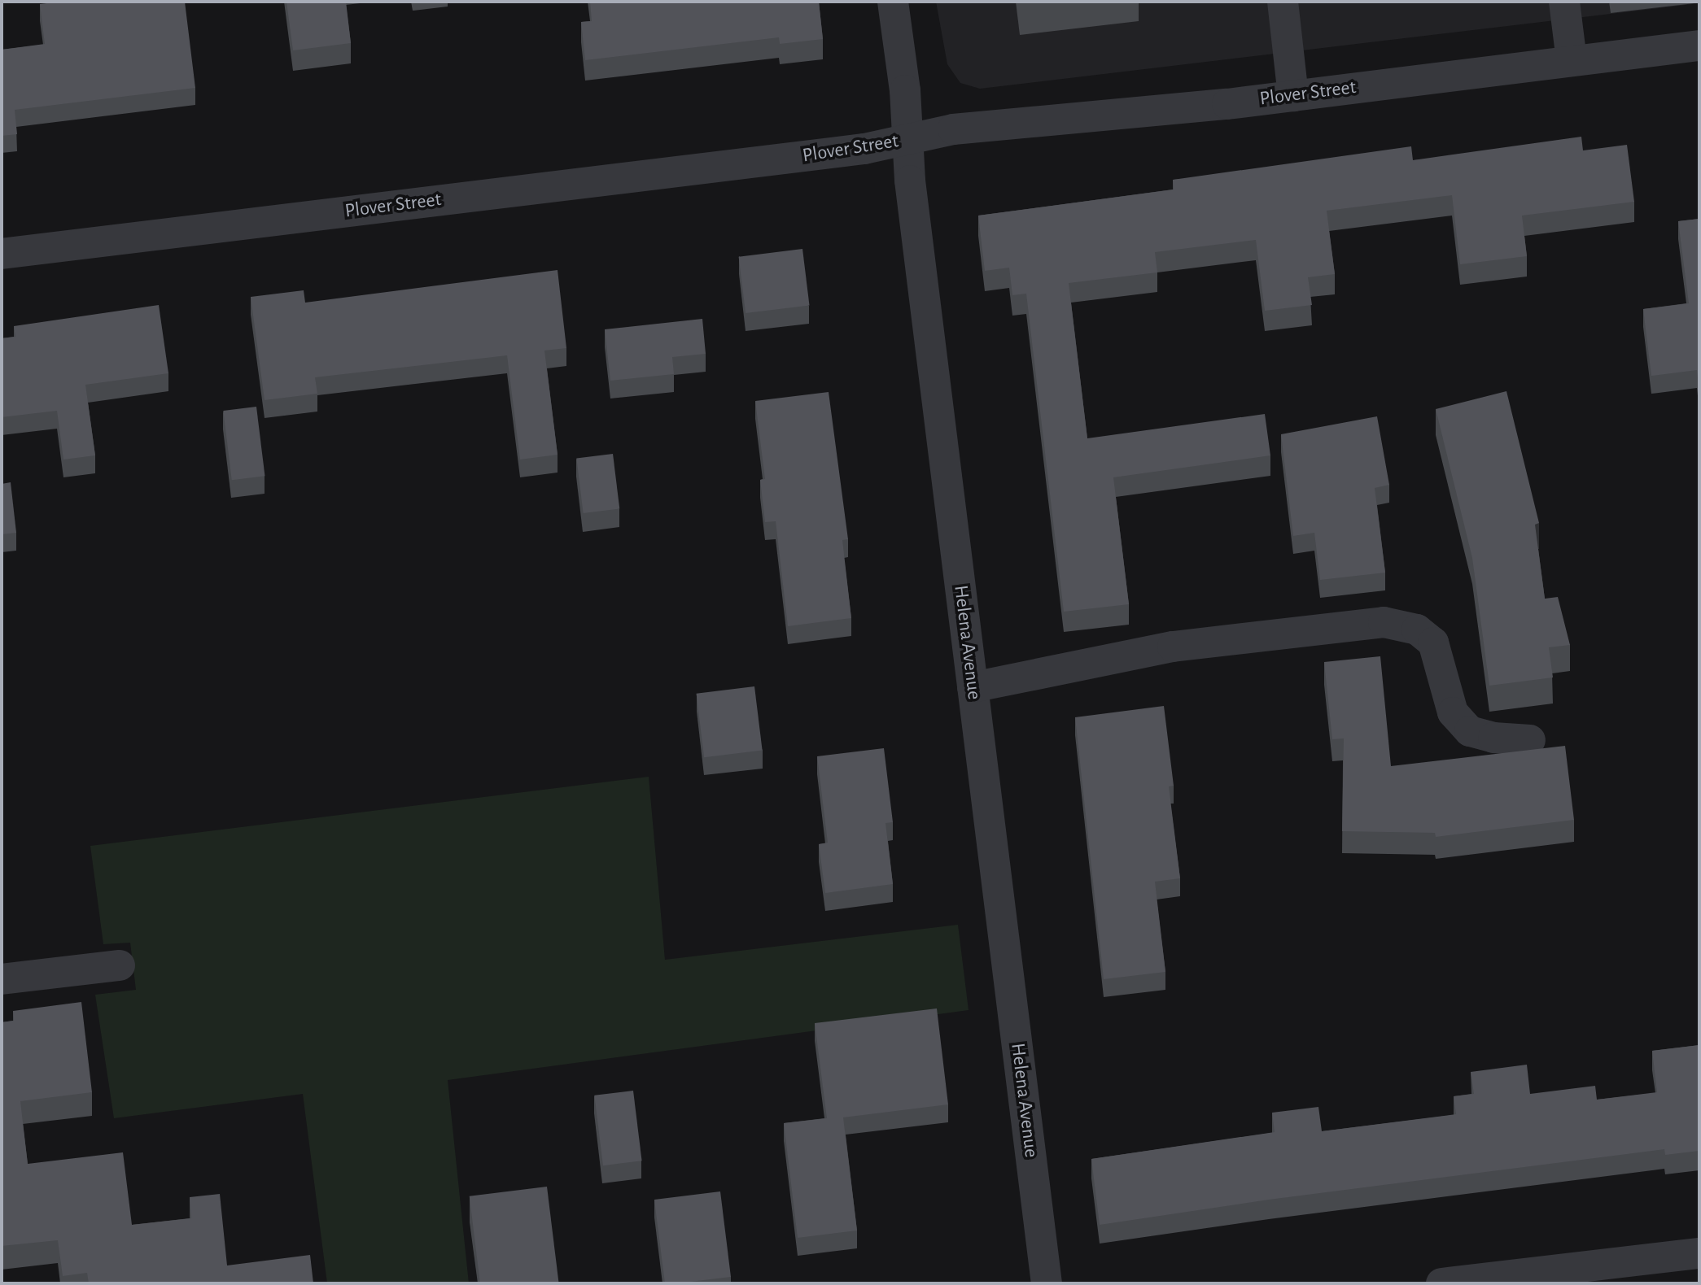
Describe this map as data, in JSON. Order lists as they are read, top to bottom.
{
  "streets": {
    "street": ["Plover Street", "Helena Avenue"]
  },
  "crossings": [
    ["Plover Street", "Helena Avenue"]
  ]
}
